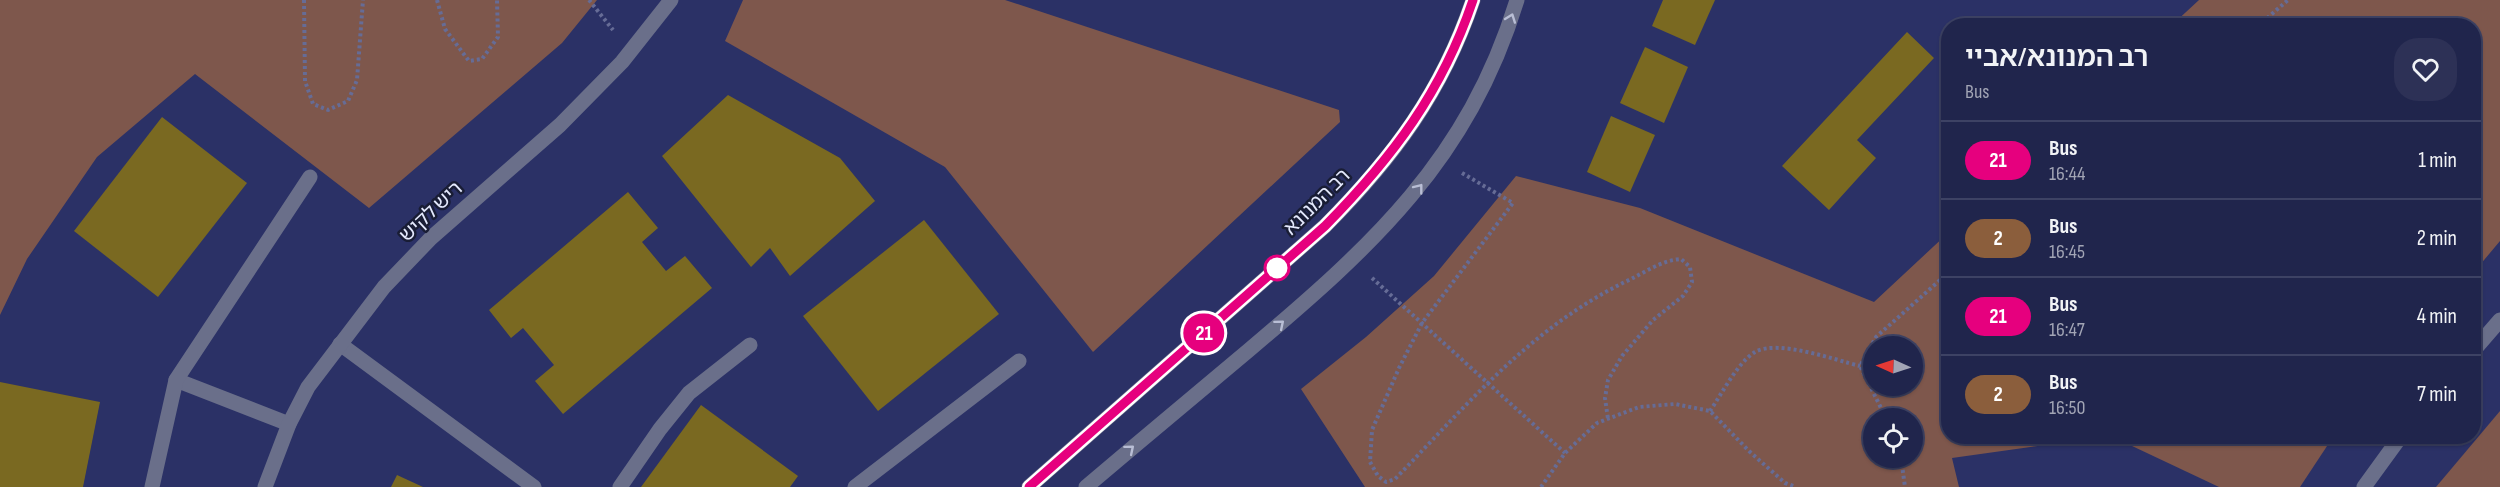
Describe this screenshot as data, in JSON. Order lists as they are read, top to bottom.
{
  "streets": {
    "street": ["רב המנונא", "ריש לקיש"]
  },
  "lines": ["bus line 21"],
  "north": "left",
  "page": {
    "on_map": "21",
    "heading": ["רב המנונא/אביי", "Bus"],
    "list": [
      {
        "mark": "21",
        "name": "Bus",
        "note": "16:44",
        "value": "1 min"
      },
      {
        "mark": "2",
        "name": "Bus",
        "note": "16:45",
        "value": "2 min"
      },
      {
        "mark": "21",
        "name": "Bus",
        "note": "16:47",
        "value": "4 min"
      },
      {
        "mark": "2",
        "name": "Bus",
        "note": "16:50",
        "value": "7 min"
      }
    ]
  }
}
